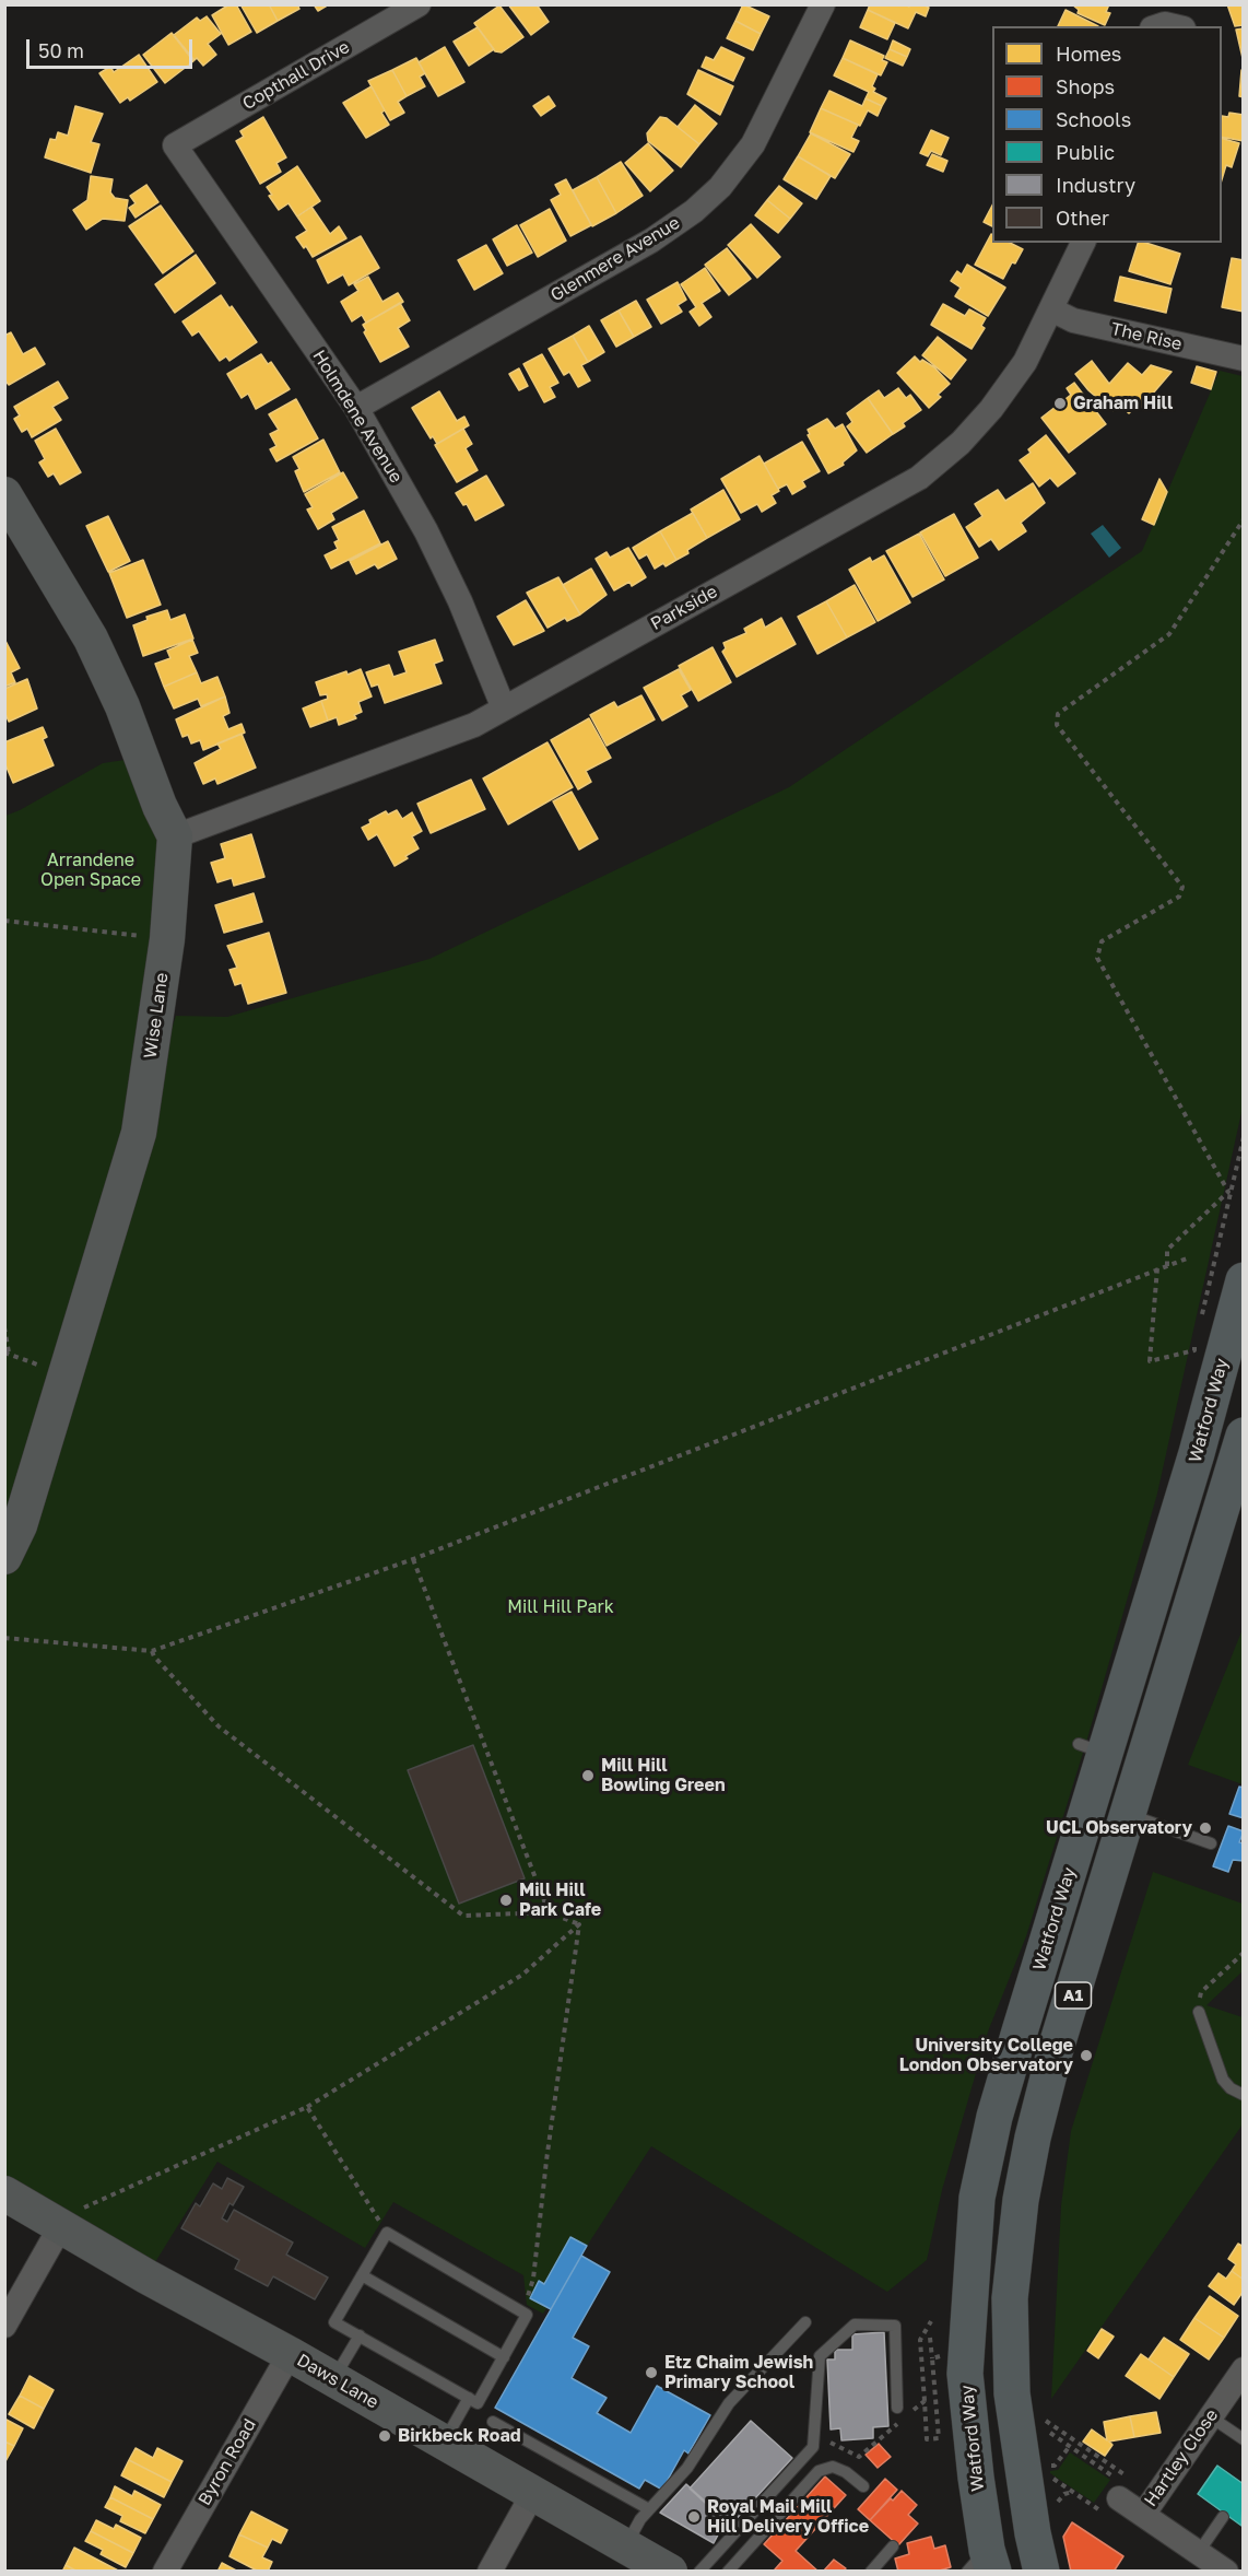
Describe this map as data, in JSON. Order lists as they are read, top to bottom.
{
  "streets": {
    "highway": ["Watford Way", "A1"],
    "street": [
      "Copthall Drive",
      "Glenmere Avenue",
      "The Rise",
      "Holmdene Avenue",
      "Parkside",
      "Wise Lane",
      "Daws Lane",
      "Hartley Close",
      "Byron Road"
    ]
  },
  "crossings": [
    ["Copthall Drive", "Holmdene Avenue"],
    ["Glenmere Avenue", "Holmdene Avenue"],
    ["The Rise", "Parkside"],
    ["Holmdene Avenue", "Parkside"],
    ["Parkside", "Wise Lane"],
    ["Daws Lane", "Byron Road"]
  ],
  "parks": ["Arrandene Open Space", "Mill Hill Park"],
  "places": [
    "Graham Hill",
    "Mill Hill Bowling Green",
    "UCL Observatory",
    "Mill Hill Park Cafe",
    "University College London Observatory",
    "Etz Chaim Jewish Primary School",
    "Birkbeck Road",
    "Royal Mail Mill Hill Delivery Office"
  ],
  "legend": [
    "Homes",
    "Shops",
    "Schools",
    "Public",
    "Industry",
    "Other"
  ],
  "scale_bar": "50 m"
}
